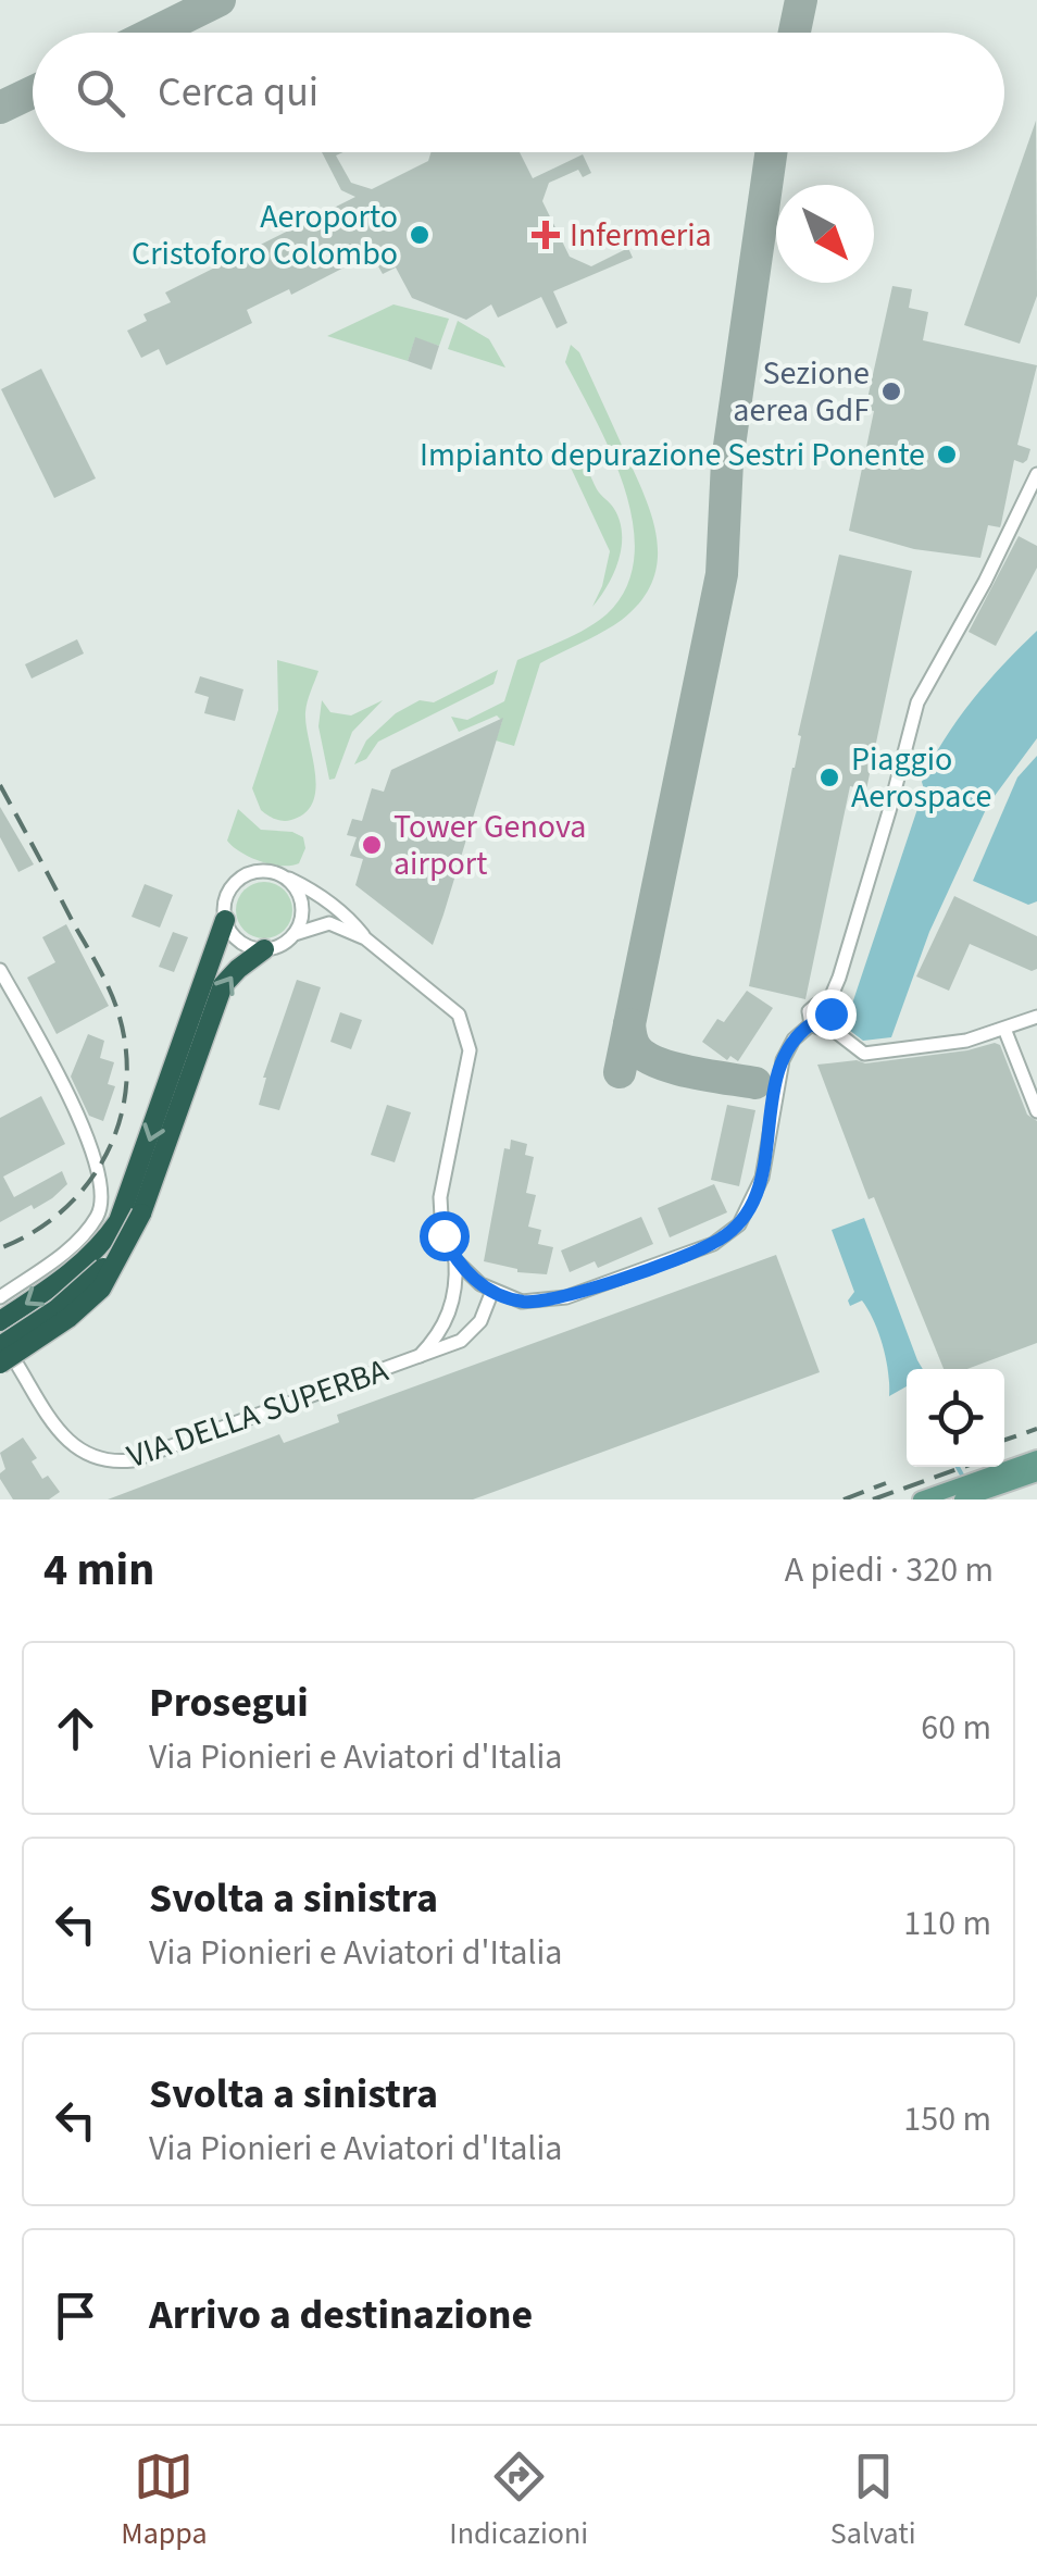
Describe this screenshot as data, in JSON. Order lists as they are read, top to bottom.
{
  "streets": {
    "street": ["VIA DELLA SUPERBA"]
  },
  "places": {
    "other": [
      "Aeroporto Cristoforo Colombo",
      "Sezione aerea GdF",
      "Impianto depurazione Sestri Ponente",
      "Piaggio Aerospace",
      "Tower Genova airport"
    ],
    "health": ["Infermeria"]
  },
  "north": "bottom right",
  "page": {
    "search": "Cerca qui",
    "heading": ["4 min", "A piedi · 320 m"],
    "list": [
      ["Prosegui", "Via Pionieri e Aviatori d'Italia", "60 m"],
      ["Svolta a sinistra", "Via Pionieri e Aviatori d'Italia", "110 m"],
      ["Svolta a sinistra", "Via Pionieri e Aviatori d'Italia", "150 m"],
      "Arrivo a destinazione"
    ],
    "nav": ["Mappa", "Indicazioni", "Salvati"]
  }
}
